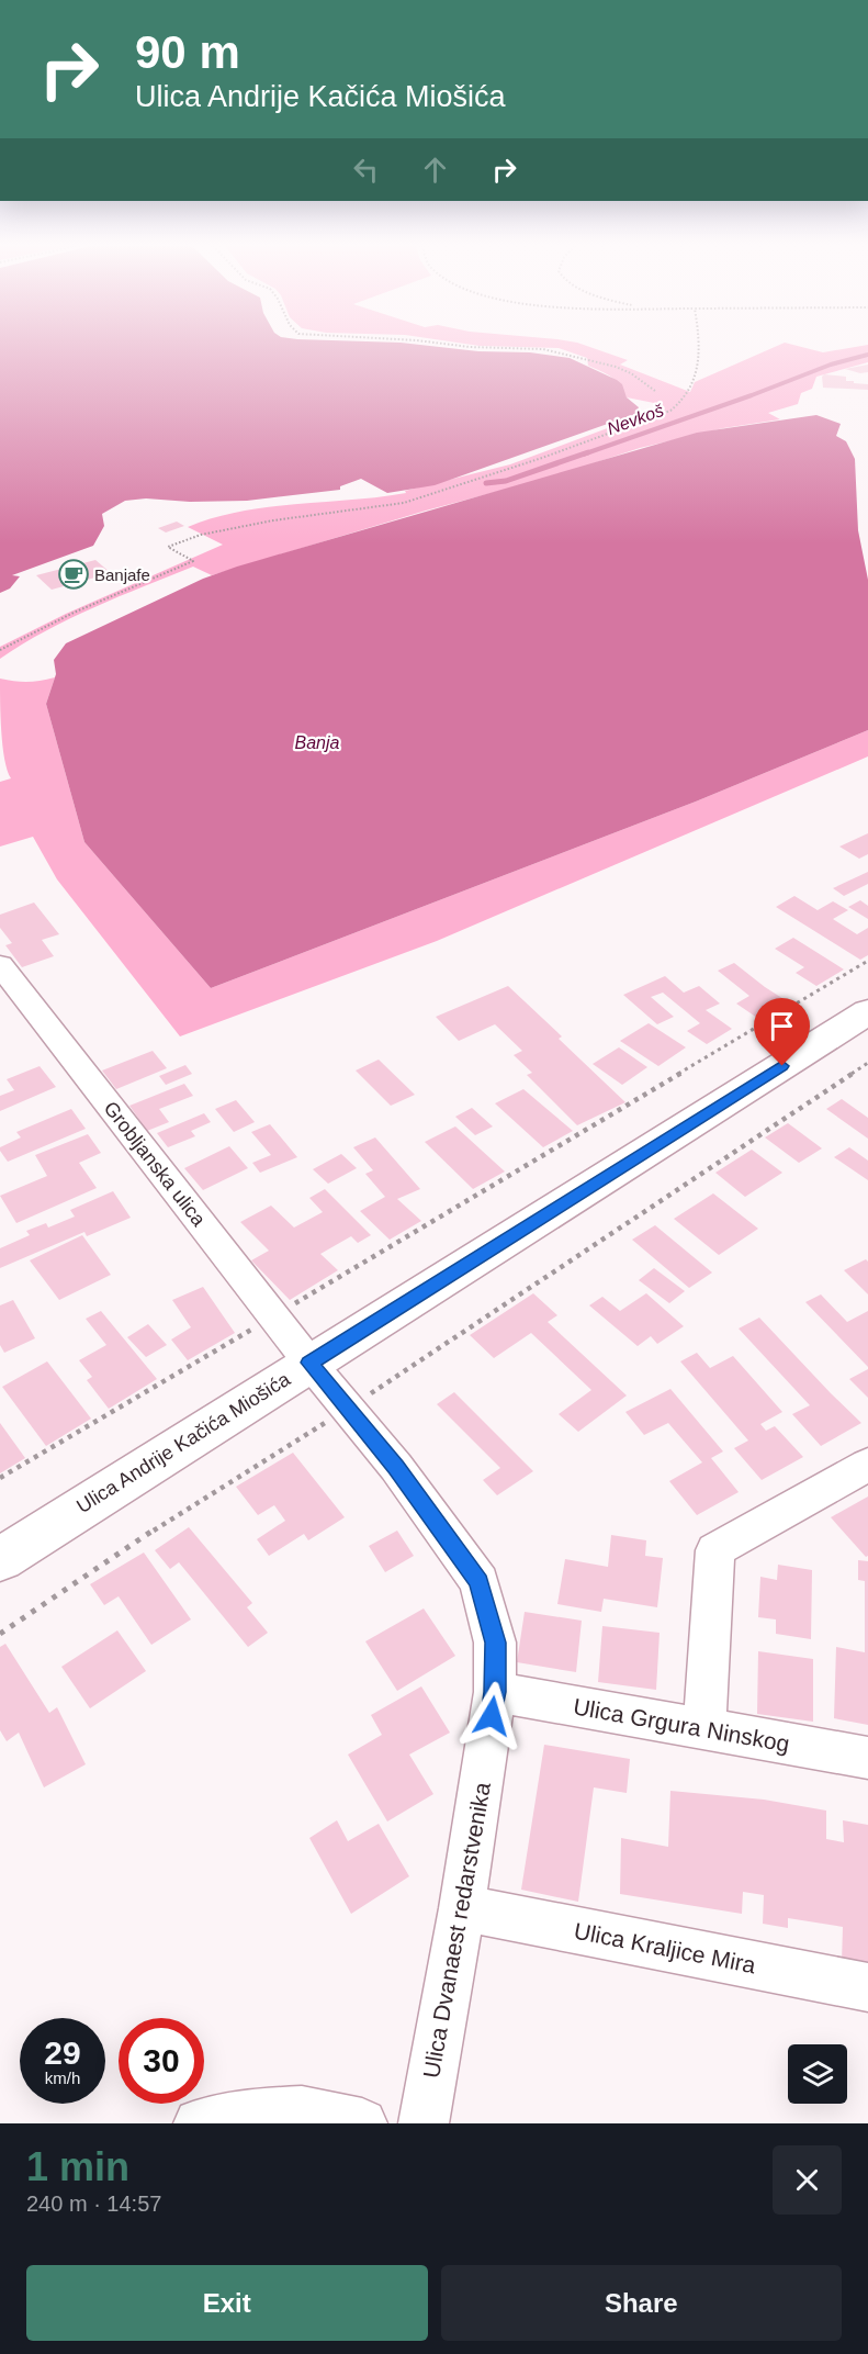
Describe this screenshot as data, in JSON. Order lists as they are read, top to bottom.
{
  "streets": {
    "main road": ["Ulica Andrije Kačića Miošića"],
    "street": [
      "Grobljanska ulica",
      "Ulica Grgura Ninskog",
      "Ulica Dvanaest redarstvenika",
      "Ulica Kraljice Mira"
    ]
  },
  "crossings": [
    ["Grobljanska ulica", "Ulica Andrije Kačića Miošića"],
    ["Grobljanska ulica", "Ulica Dvanaest redarstvenika"],
    ["Ulica Andrije Kačića Miošića", "Ulica Dvanaest redarstvenika"],
    ["Ulica Grgura Ninskog", "Ulica Dvanaest redarstvenika"],
    ["Ulica Dvanaest redarstvenika", "Ulica Kraljice Mira"]
  ],
  "water": ["Nevkoš", "Banja"],
  "places": {
    "cafe": ["Banjafe"]
  },
  "page": {
    "turn": ["90 m", "Ulica Andrije Kačića Miošića"],
    "speed": "29 km/h",
    "limit": "30",
    "heading": ["1 min", "240 m · 14:57"],
    "buttons": ["Exit", "Share"]
  }
}
